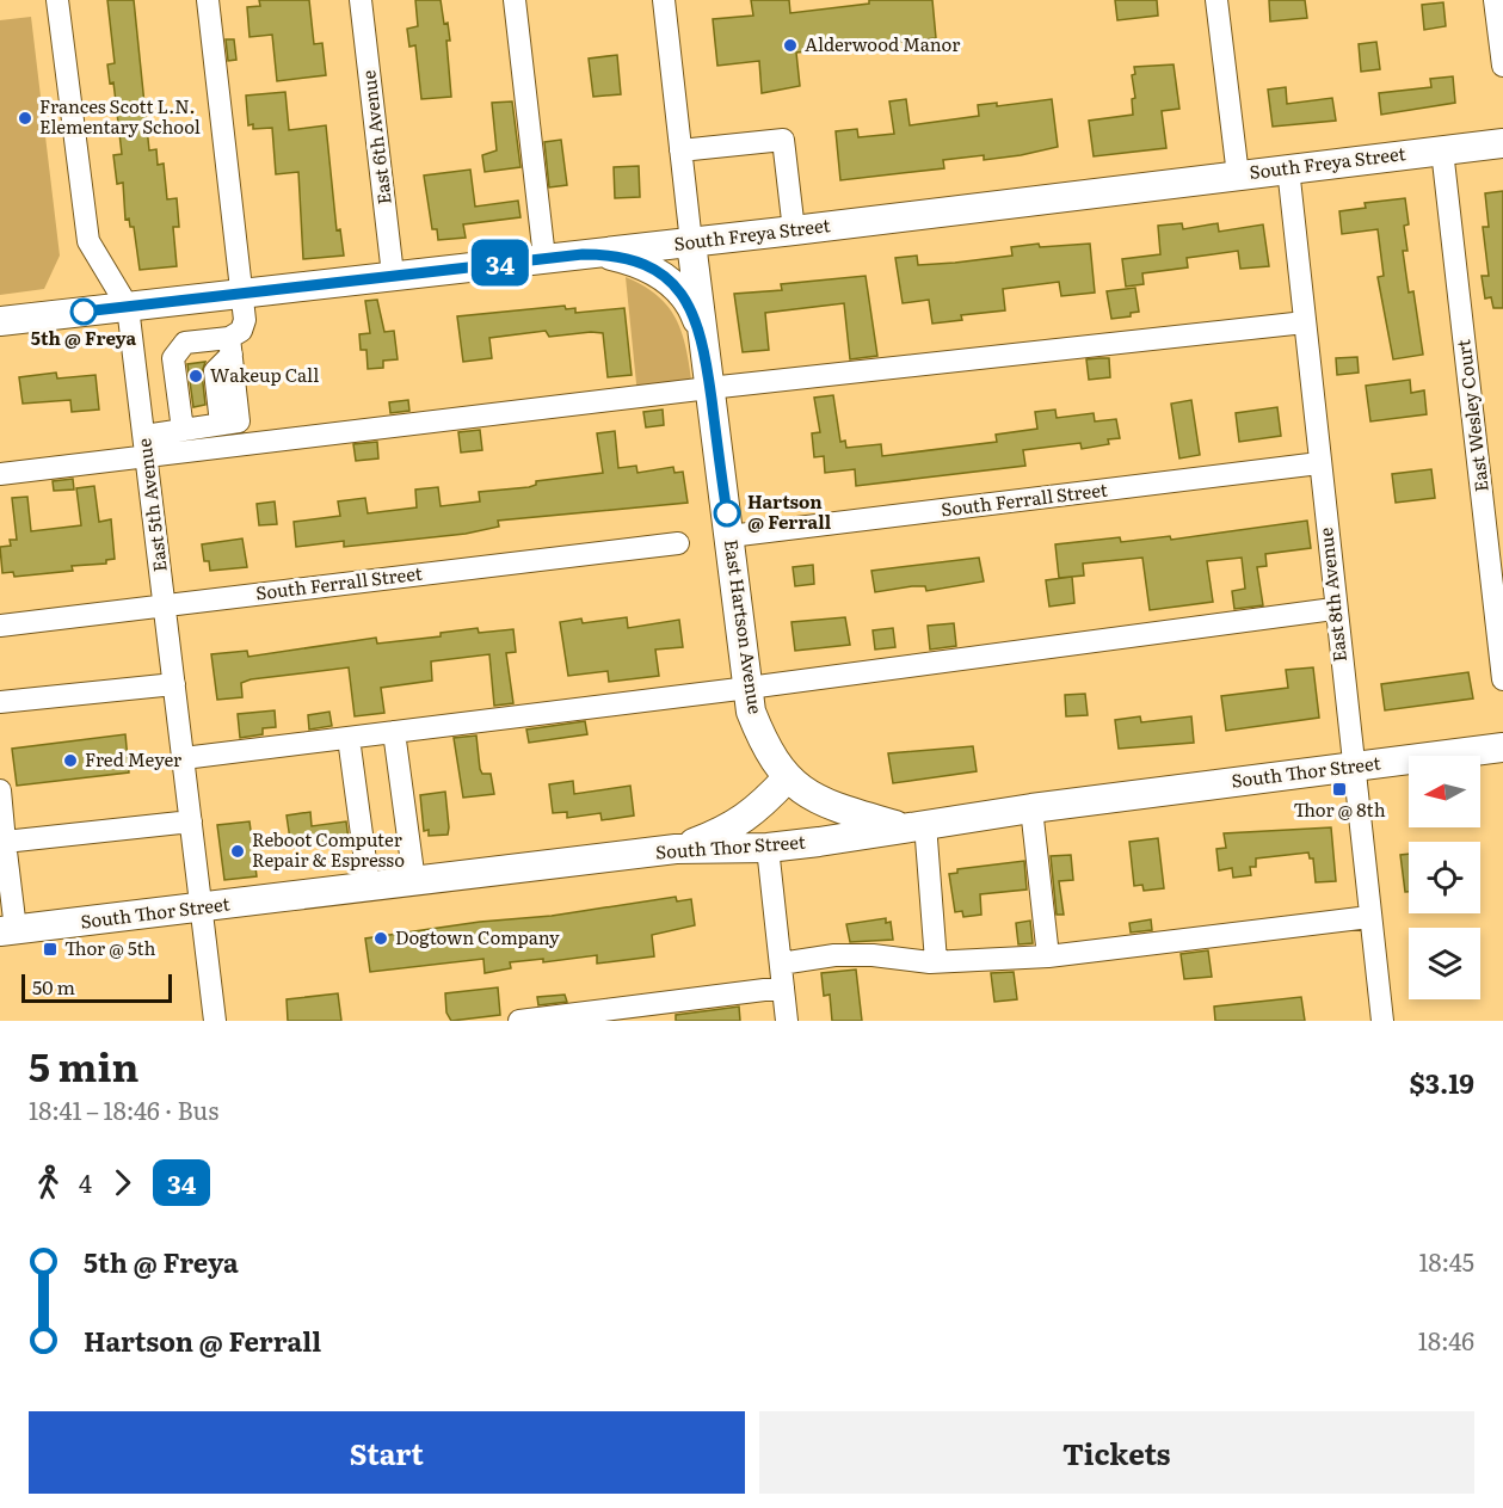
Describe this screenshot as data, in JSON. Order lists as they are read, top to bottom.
{
  "streets": {
    "main road": ["South Freya Street", "East Hartson Avenue", "South Thor Street"],
    "street": [
      "East 6th Avenue",
      "East Wesley Court",
      "South Ferrall Street",
      "East 5th Avenue",
      "East 8th Avenue"
    ]
  },
  "crossings": [
    ["East 6th Avenue", "South Freya Street"],
    ["South Freya Street", "East Wesley Court"],
    ["South Freya Street", "East 5th Avenue"],
    ["South Freya Street", "East 8th Avenue"],
    ["South Freya Street", "East Hartson Avenue"],
    ["South Ferrall Street", "East 5th Avenue"],
    ["South Ferrall Street", "East 8th Avenue"],
    ["South Ferrall Street", "East Hartson Avenue"],
    ["East 5th Avenue", "South Thor Street"],
    ["East 8th Avenue", "South Thor Street"],
    ["East Hartson Avenue", "South Thor Street"]
  ],
  "places": {
    "other": [
      "Alderwood Manor",
      "Frances Scott L.N. Elementary School",
      "5th @ Freya",
      "Wakeup Call",
      "Hartson @ Ferrall",
      "Fred Meyer",
      "Reboot Computer Repair & Espresso",
      "Dogtown Company"
    ],
    "transit": ["Thor @ 8th", "Thor @ 5th"]
  },
  "lines": ["bus line 34"],
  "scale_bar": "50 m",
  "north": "left",
  "page": {
    "on_map": "34",
    "scale": "50 m",
    "heading": ["5 min", "18:41 – 18:46 · Bus", "$3.19"],
    "legs": ["4", "34"],
    "list": [
      {
        "name": "5th @ Freya",
        "value": "18:45"
      },
      {
        "name": "Hartson @ Ferrall",
        "value": "18:46"
      }
    ],
    "buttons": ["Start", "Tickets"]
  }
}
